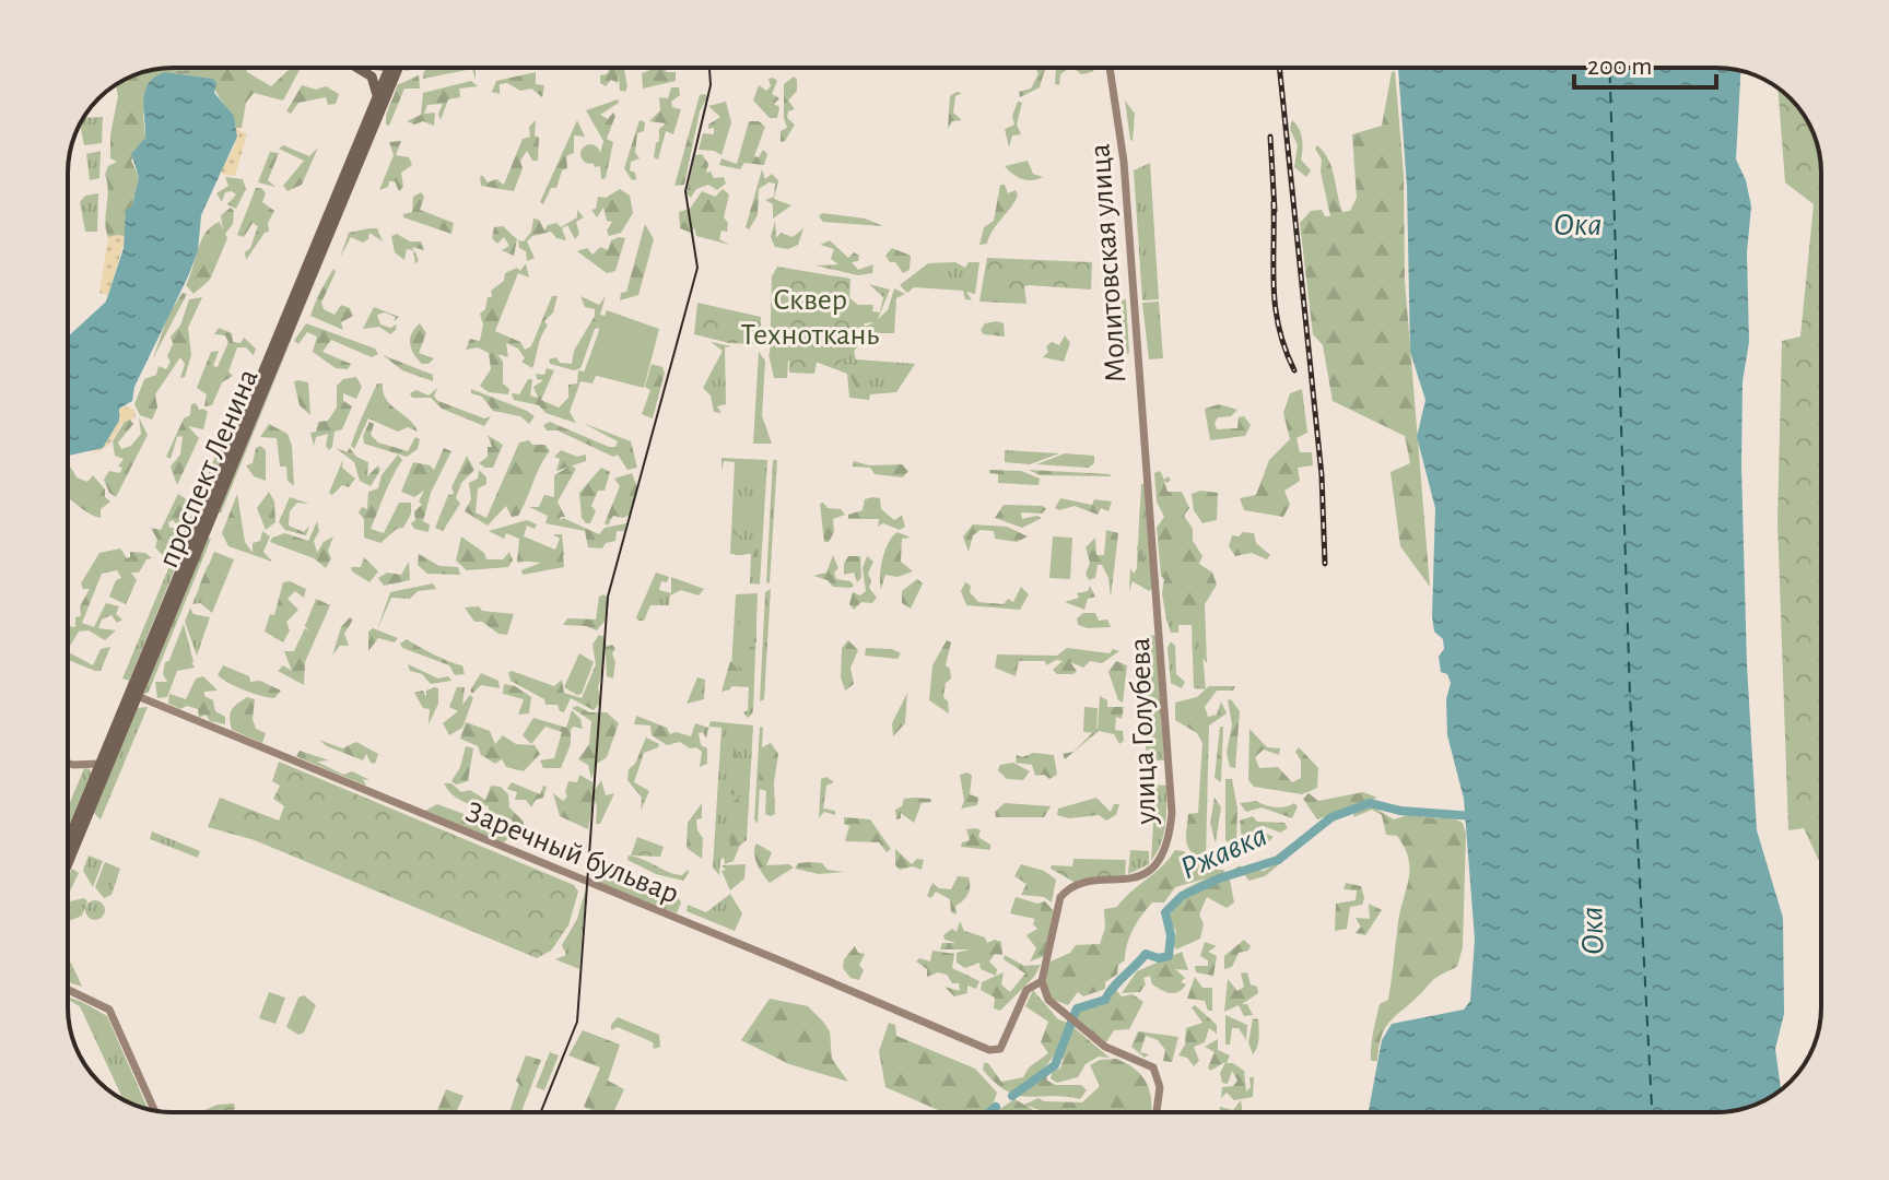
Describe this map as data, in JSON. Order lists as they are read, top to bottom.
{
  "streets": {
    "main road": ["проспект Ленина"],
    "street": ["Молитовская улица", "улица Голубева", "Заречный бульвар"]
  },
  "crossings": [
    ["Молитовская улица", "улица Голубева"],
    ["проспект Ленина", "Заречный бульвар"],
    ["улица Голубева", "Заречный бульвар"]
  ],
  "water": ["Ока", "Ржавка"],
  "parks": ["Сквер Техноткань"],
  "scale_bar": "200 m"
}
